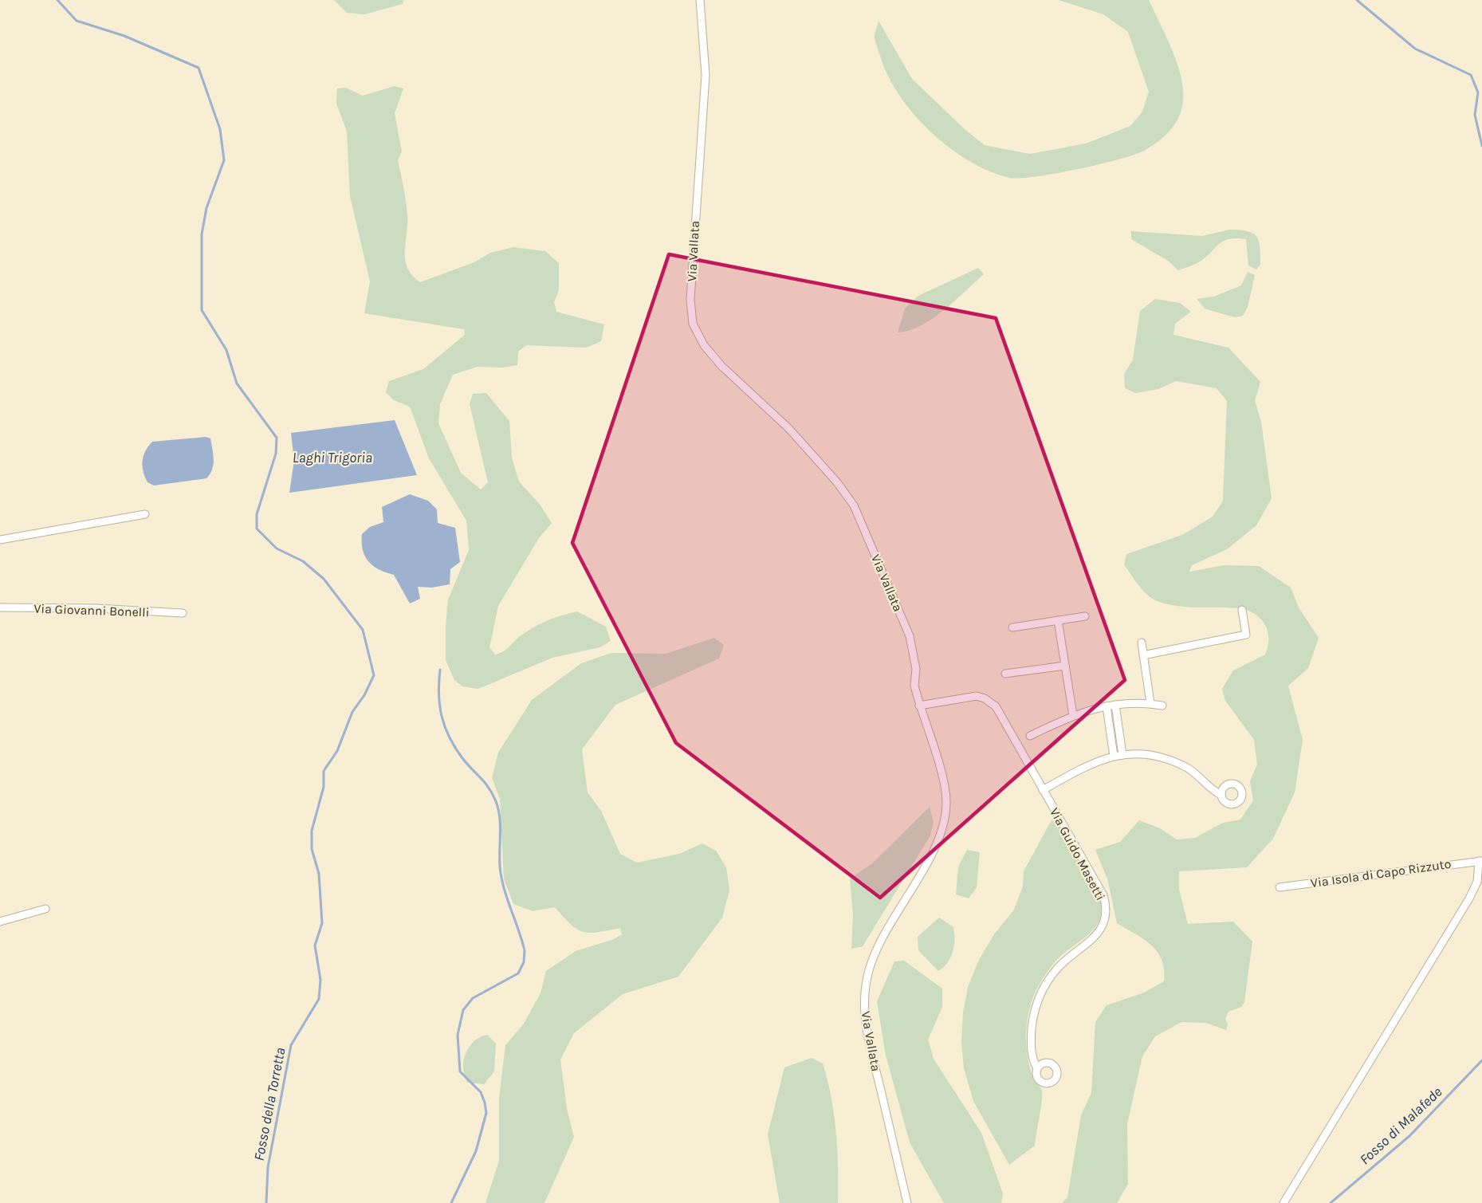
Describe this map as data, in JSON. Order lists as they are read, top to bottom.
{
  "streets": {
    "street": [
      "Via Vallata",
      "Via Giovanni Bonelli",
      "Via Guido Masetti",
      "Via Isola di Capo Rizzuto"
    ]
  },
  "crossings": [
    ["Via Vallata", "Via Guido Masetti"]
  ],
  "water": ["Laghi Trigoria", "Fosso della Torretta", "Fosso di Malafede"]
}
